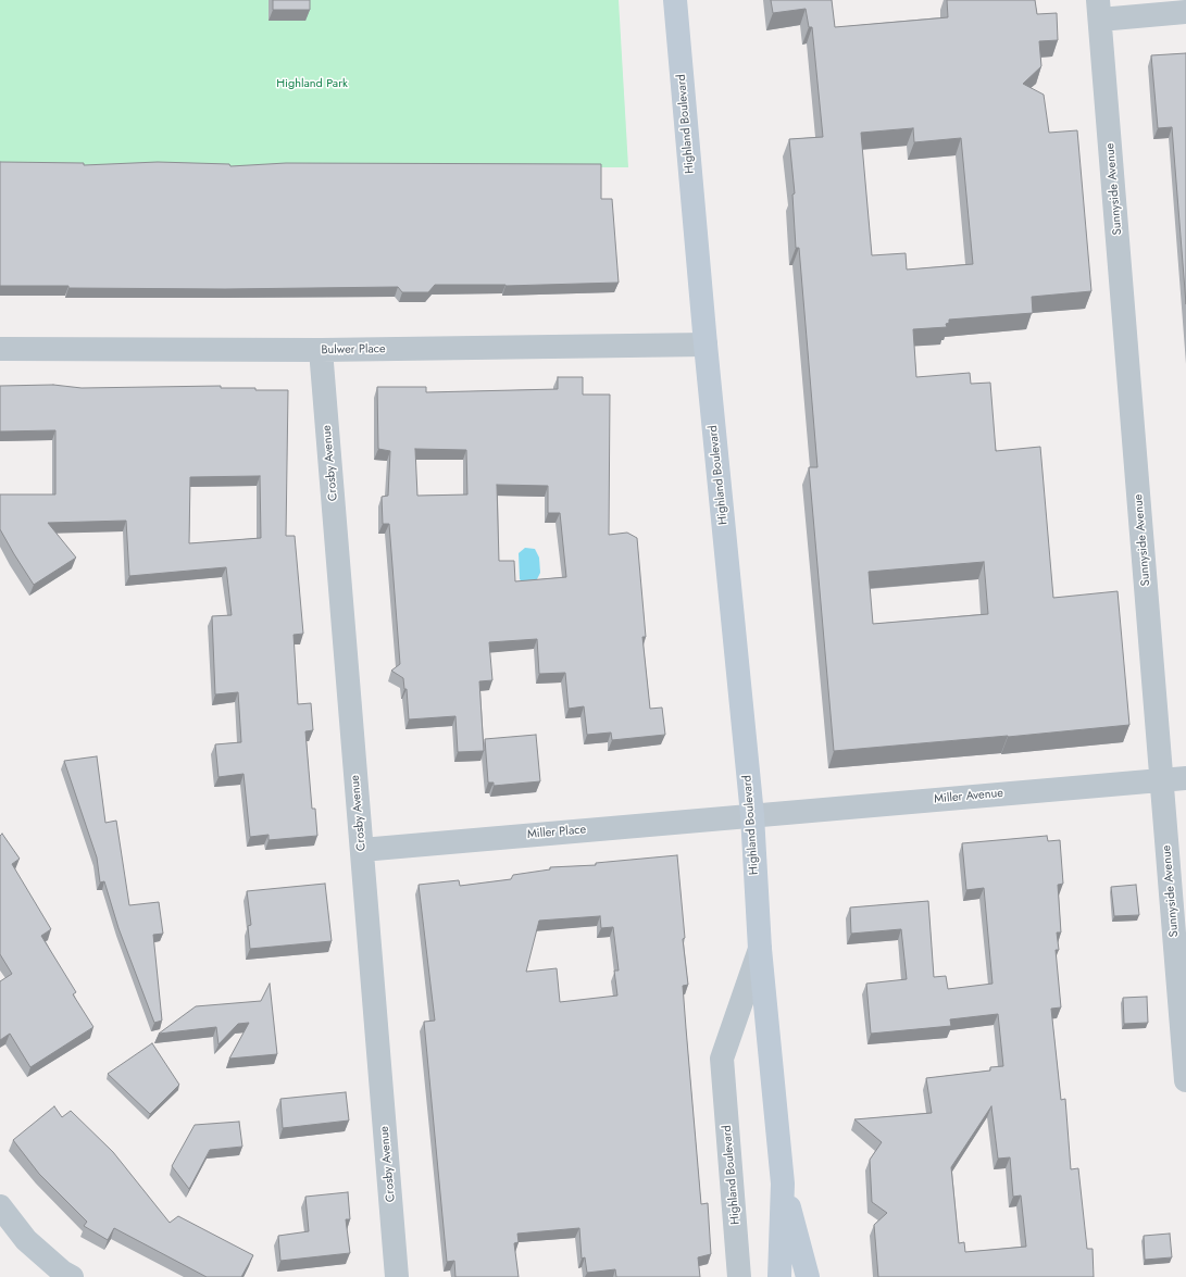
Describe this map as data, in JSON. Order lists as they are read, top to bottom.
{
  "streets": {
    "main road": ["Highland Boulevard"],
    "street": [
      "Sunnyside Avenue",
      "Bulwer Place",
      "Crosby Avenue",
      "Miller Avenue",
      "Miller Place"
    ]
  },
  "crossings": [
    ["Highland Boulevard", "Bulwer Place"],
    ["Highland Boulevard", "Miller Avenue"],
    ["Highland Boulevard", "Miller Place"],
    ["Sunnyside Avenue", "Miller Avenue"],
    ["Bulwer Place", "Crosby Avenue"],
    ["Crosby Avenue", "Miller Place"],
    ["Miller Avenue", "Miller Place"]
  ],
  "parks": ["Highland Park"]
}
